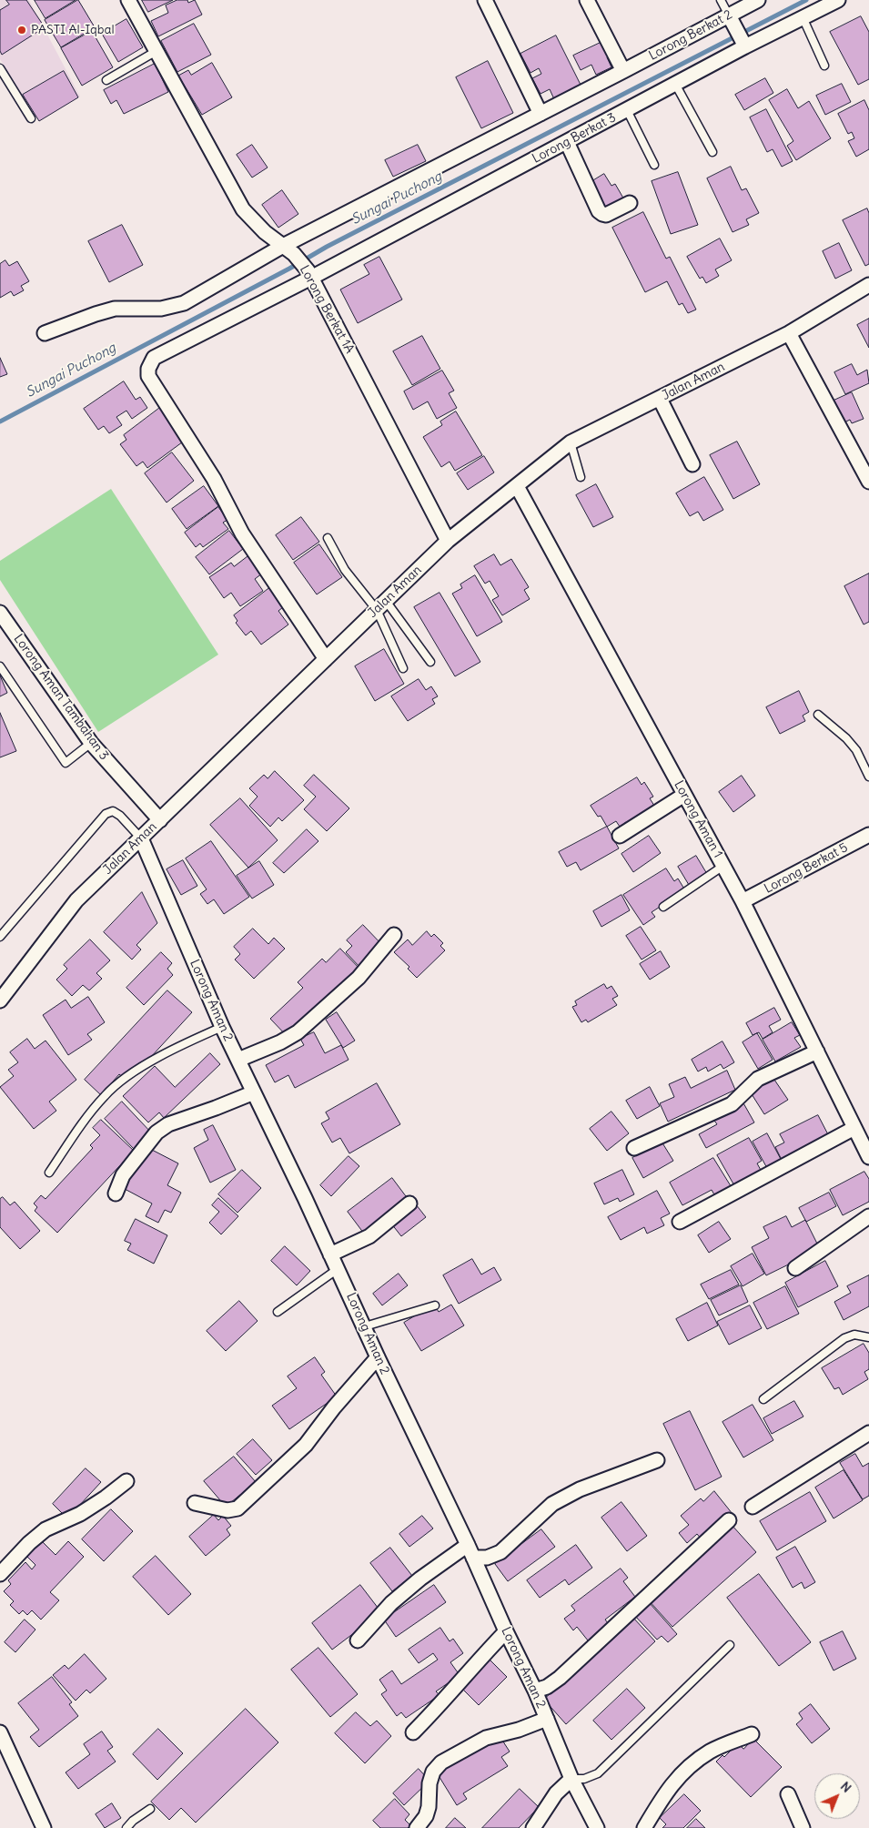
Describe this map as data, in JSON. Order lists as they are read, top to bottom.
{
  "streets": {
    "street": [
      "Lorong Berkat 2",
      "Lorong Berkat 3",
      "Lorong Berkat 1A",
      "Jalan Aman",
      "Lorong Aman Tambahan 3",
      "Lorong Aman 1",
      "Lorong Berkat 5",
      "Lorong Aman 2"
    ]
  },
  "crossings": [
    ["Lorong Berkat 2", "Lorong Berkat 1A"],
    ["Lorong Berkat 3", "Lorong Berkat 1A"],
    ["Lorong Berkat 3", "Jalan Aman"],
    ["Lorong Berkat 1A", "Jalan Aman"],
    ["Jalan Aman", "Lorong Aman Tambahan 3"],
    ["Jalan Aman", "Lorong Aman 1"],
    ["Jalan Aman", "Lorong Aman 2"],
    ["Lorong Aman 1", "Lorong Berkat 5"]
  ],
  "water": ["Sungai Puchong"],
  "places": ["PASTI Al-Iqbal"],
  "north": "top right"
}
